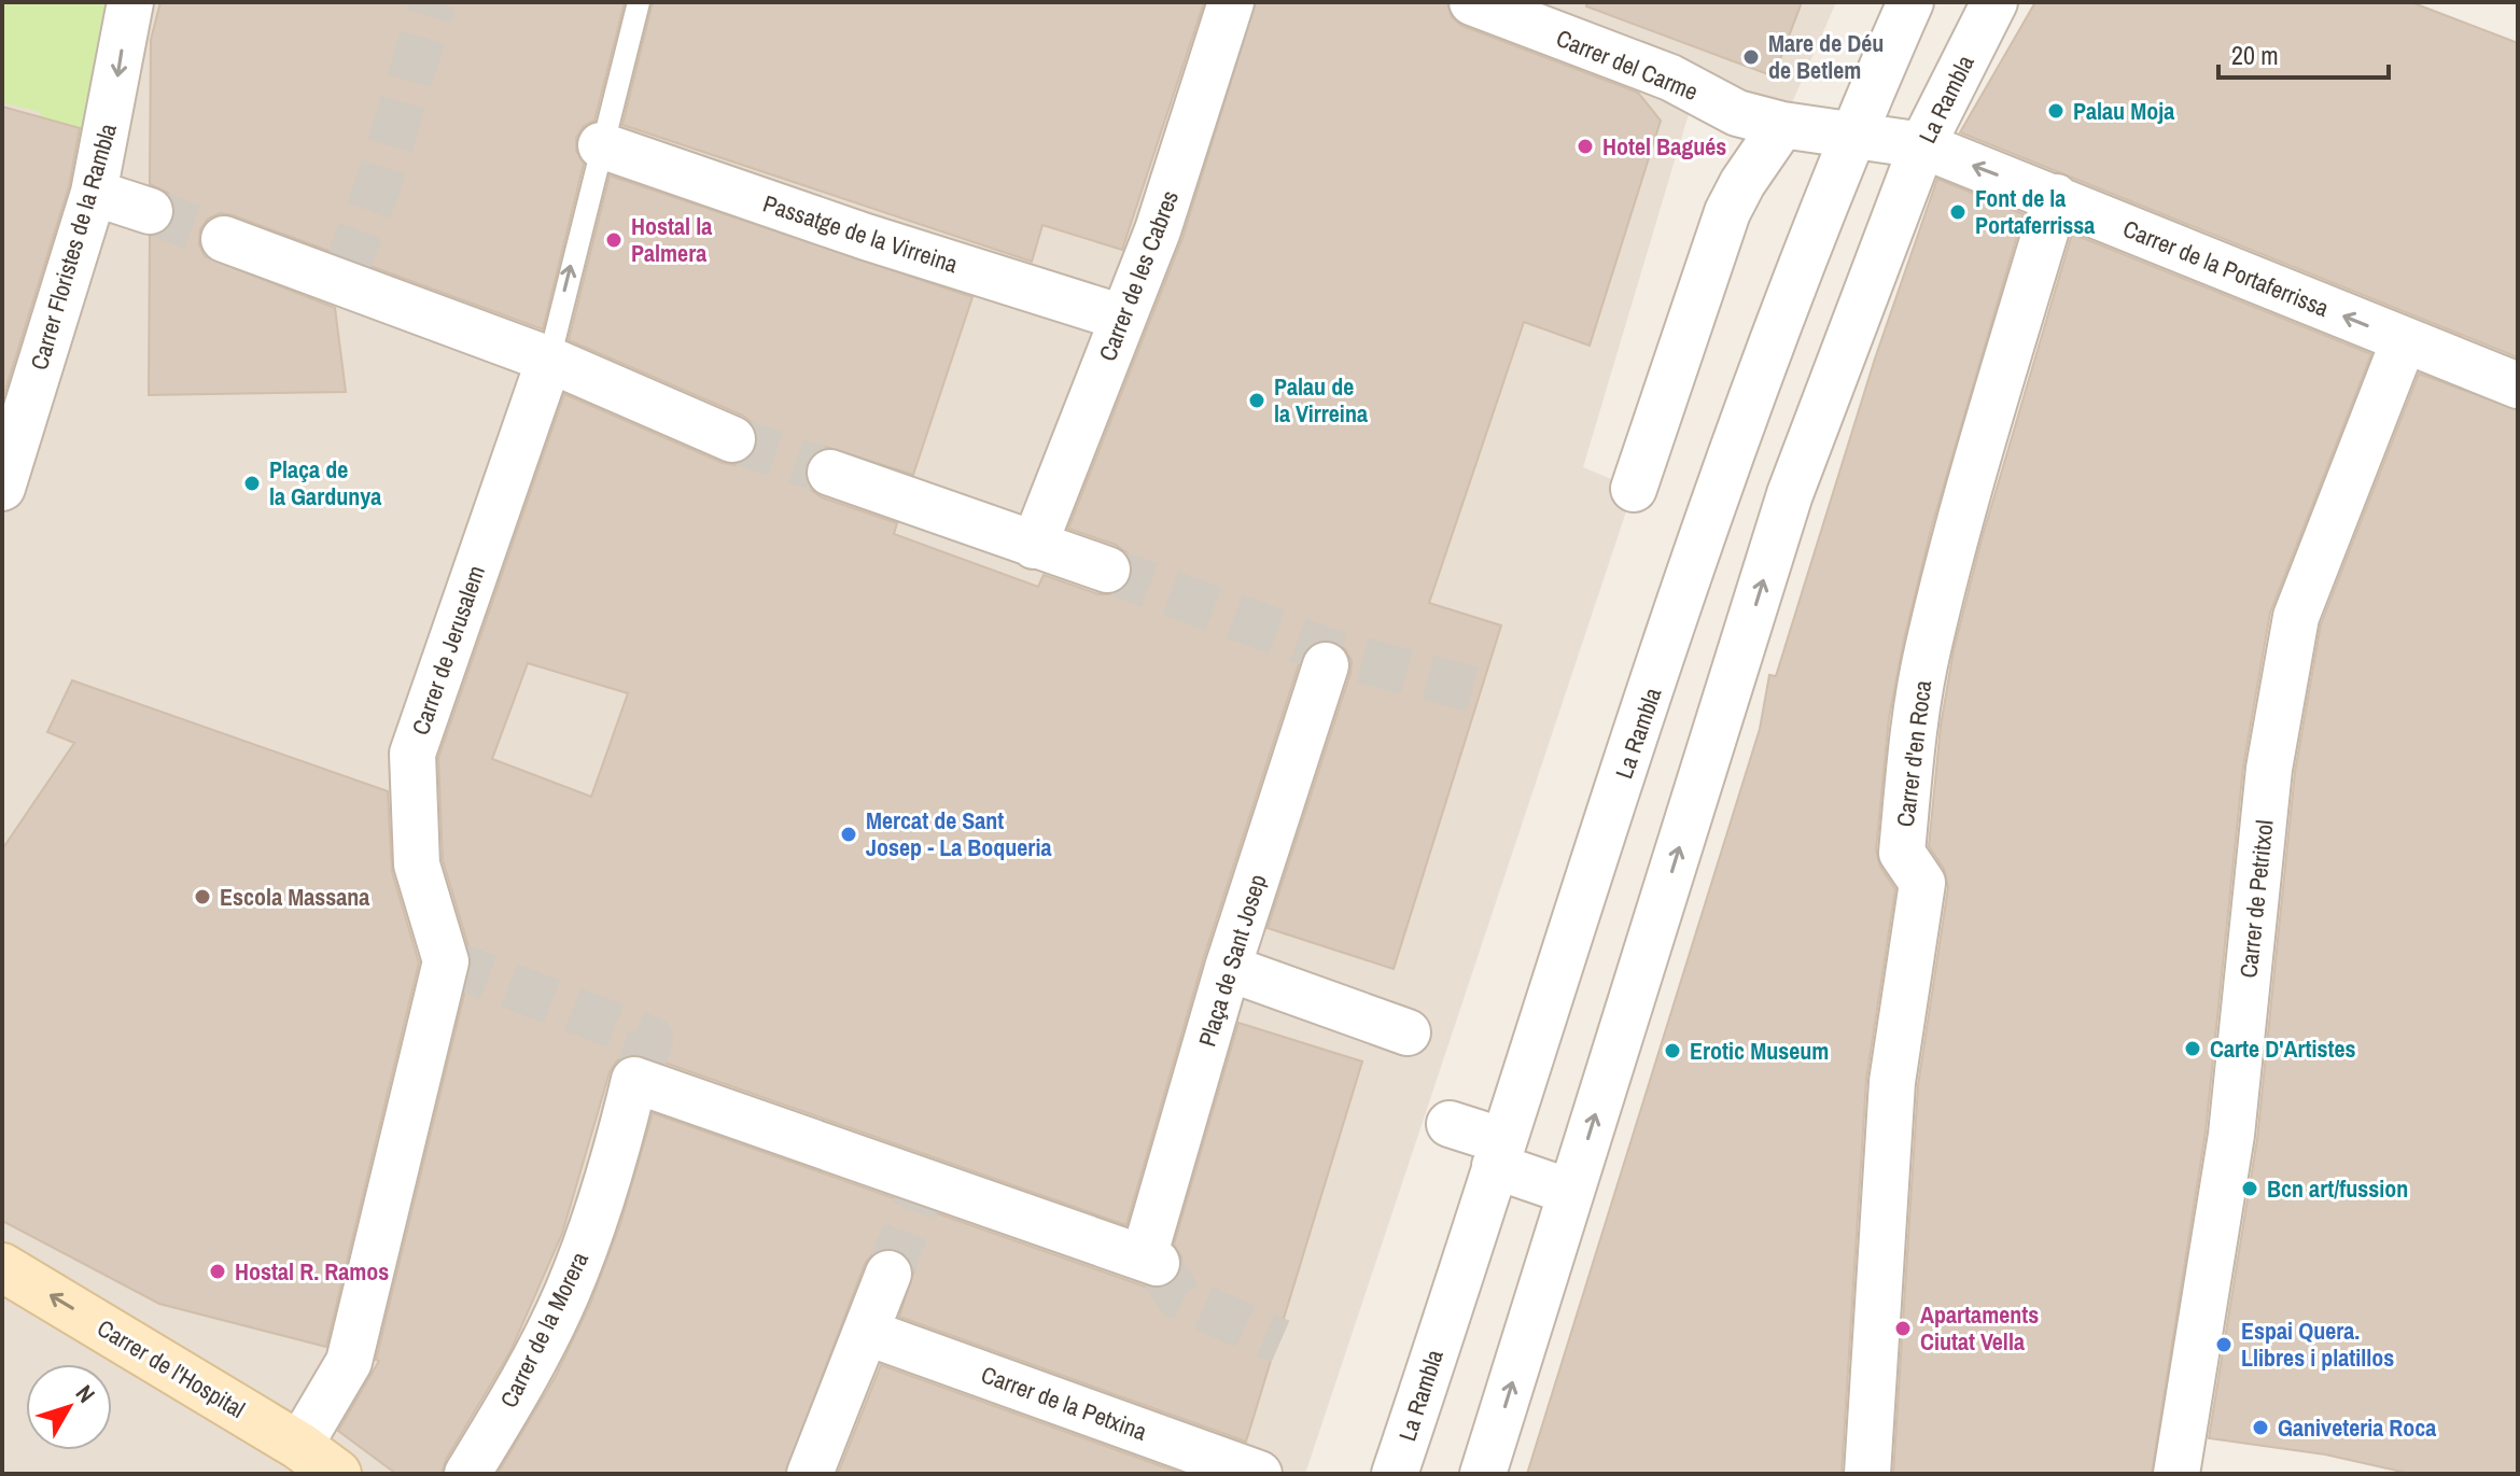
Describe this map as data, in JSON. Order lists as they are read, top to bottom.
{
  "streets": {
    "street": [
      "Carrer del Carme",
      "La Rambla",
      "Passatge de la Virreina",
      "Carrer Floristes de la Rambla",
      "Carrer de la Portaferrissa",
      "Carrer de les Cabres",
      "Carrer de Jerusalem",
      "Carrer d'en Roca",
      "Carrer de Petritxol",
      "Plaça de Sant Josep",
      "Carrer de la Morera",
      "Carrer de l'Hospital",
      "Carrer de la Petxina"
    ]
  },
  "crossings": [
    ["Carrer del Carme", "La Rambla"],
    ["Carrer del Carme", "Carrer de la Portaferrissa"],
    ["La Rambla", "Carrer de la Portaferrissa"],
    ["Passatge de la Virreina", "Carrer de les Cabres"],
    ["Passatge de la Virreina", "Carrer de Jerusalem"],
    ["Carrer de la Portaferrissa", "Carrer d'en Roca"],
    ["Carrer de la Portaferrissa", "Carrer de Petritxol"],
    ["Carrer de Jerusalem", "Carrer de l'Hospital"],
    ["Plaça de Sant Josep", "Carrer de la Morera"]
  ],
  "one_way": ["Carrer Floristes de la Rambla", "Carrer de la Portaferrissa", "Carrer de l'Hospital"],
  "places": [
    "Mare de Déu de Betlem",
    "Palau Moja",
    "Hotel Bagués",
    "Font de la Portaferrissa",
    "Hostal la Palmera",
    "Palau de la Virreina",
    "Plaça de la Gardunya",
    "Mercat de Sant Josep - La Boqueria",
    "Escola Massana",
    "Carte D'Artistes",
    "Erotic Museum",
    "Bcn art/fussion",
    "Hostal R. Ramos",
    "Apartaments Ciutat Vella",
    "Espai Quera. Llibres i platillos",
    "Ganiveteria Roca"
  ],
  "scale_bar": "20 m",
  "north": "top right"
}
